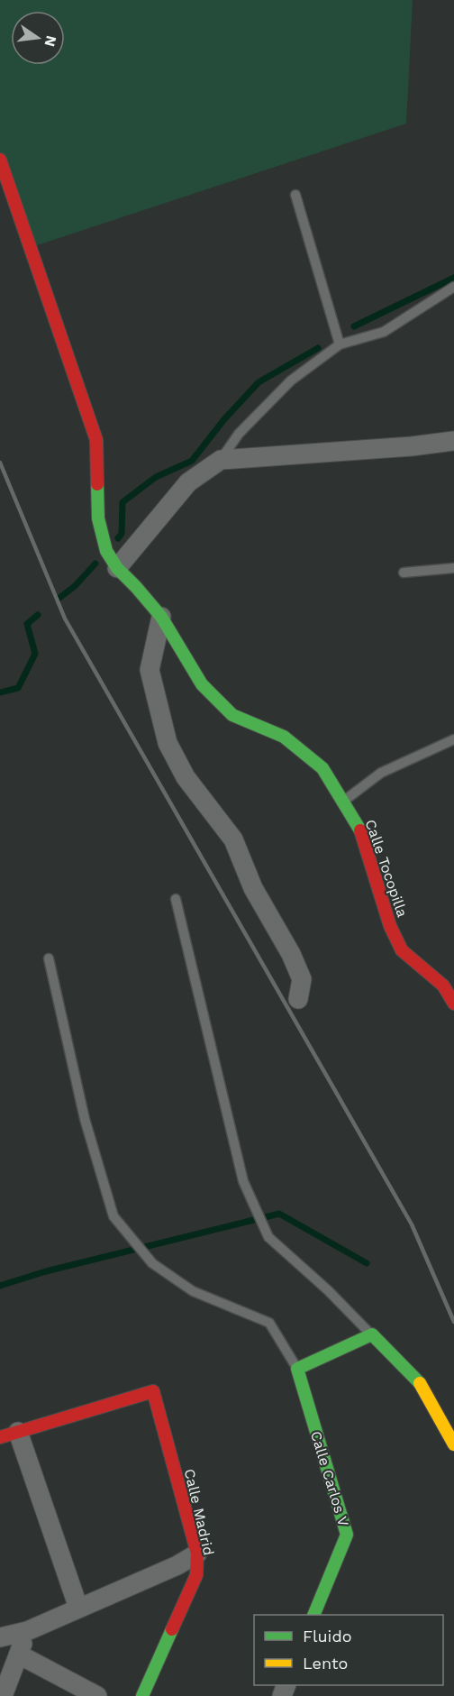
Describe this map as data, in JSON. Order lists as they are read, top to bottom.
{
  "streets": {
    "street": ["Calle Tocopilla", "Calle Carlos V", "Calle Madrid"]
  },
  "legend": ["Fluido", "Lento"],
  "north": "right"
}
